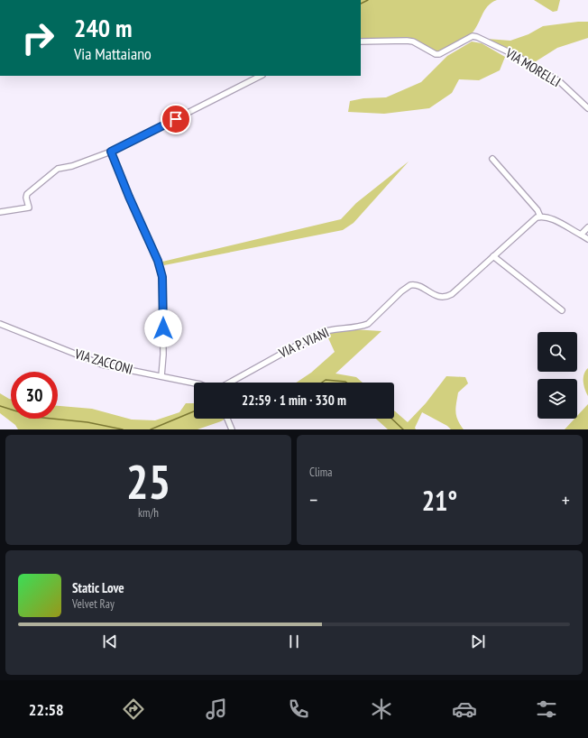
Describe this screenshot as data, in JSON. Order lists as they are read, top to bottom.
{
  "streets": {
    "street": ["VIA MORELLI", "VIA P. VIANI", "VIA ZACCONI"]
  },
  "page": {
    "turn": ["240 m", "Via Mattaiano"],
    "limit": "30",
    "trip": "22:59 · 1 min · 330 m",
    "tile": [
      ["25", "km/h"],
      "Clima"
    ],
    "heat": ["−", "21°", "+"],
    "song": ["Static Love", "Velvet Ray"],
    "tabs": "22:58"
  }
}
